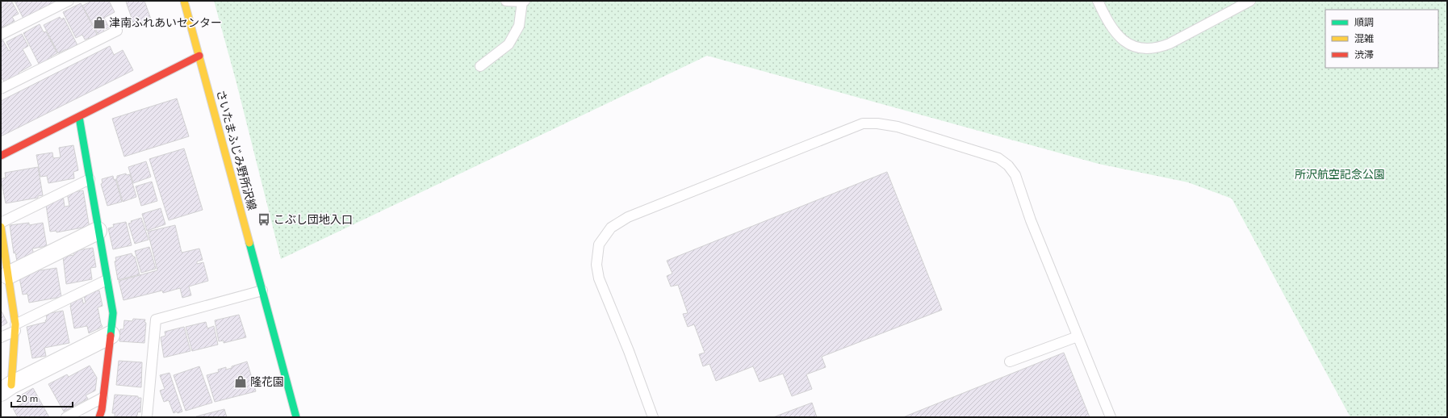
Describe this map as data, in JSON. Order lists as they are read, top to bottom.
{
  "streets": {
    "street": ["さいたまふじみ野所沢線"]
  },
  "parks": ["所沢航空記念公園"],
  "places": {
    "shop": ["津南ふれあいセンター", "隆花園"],
    "bus stop": ["こぶし団地入口"]
  },
  "legend": ["順調", "混雑", "渋滞"],
  "scale_bar": "20 m"
}
